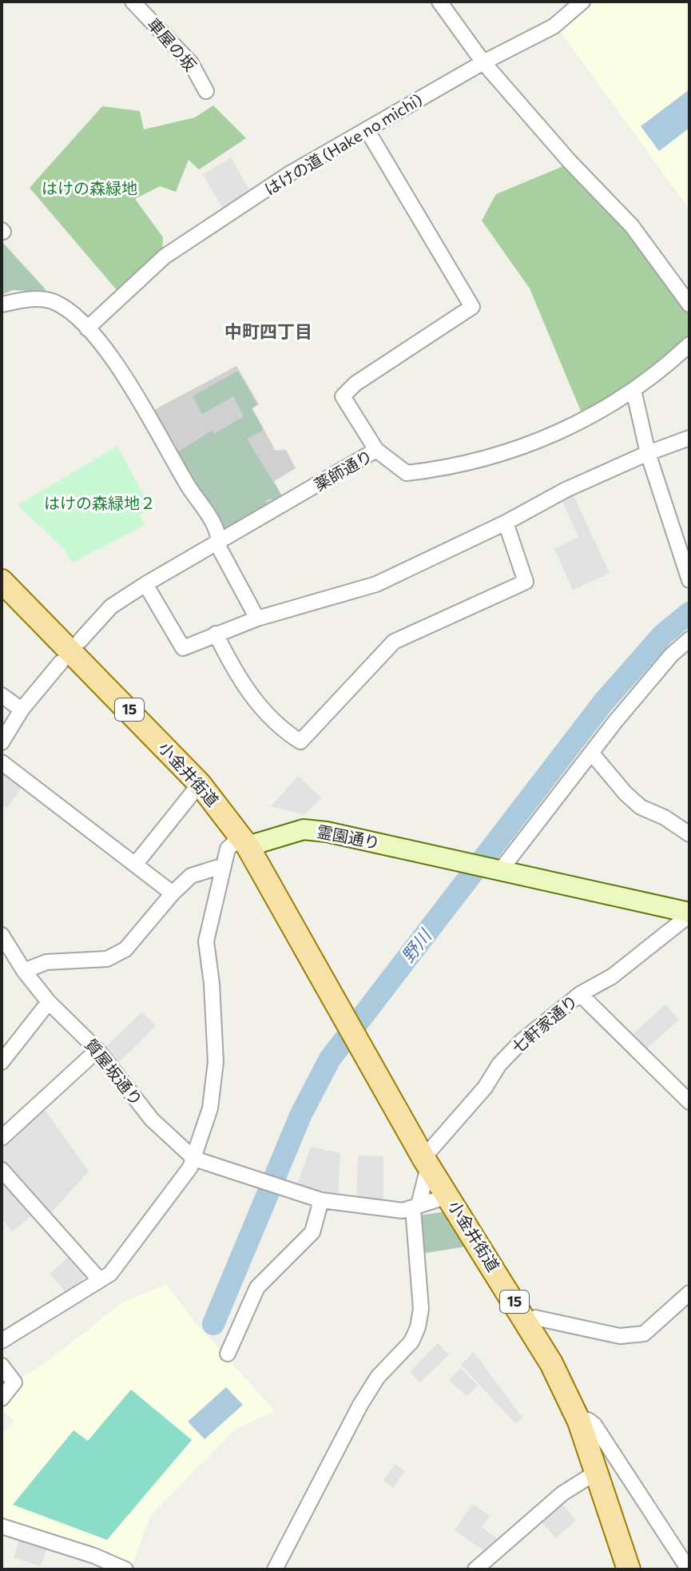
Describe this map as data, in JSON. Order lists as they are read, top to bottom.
{
  "streets": {
    "main road": ["15", "小金井街道"],
    "street": [
      "車屋の坂",
      "はけの道 (Hake no michi)",
      "薬師通り",
      "霊園通り",
      "七軒家通り",
      "質屋坂通り"
    ]
  },
  "crossings": [
    ["小金井街道", "霊園通り"],
    ["小金井街道", "七軒家通り"]
  ],
  "districts": ["中町四丁目"],
  "water": ["野川"],
  "parks": ["はけの森緑地", "はけの森緑地２"]
}
